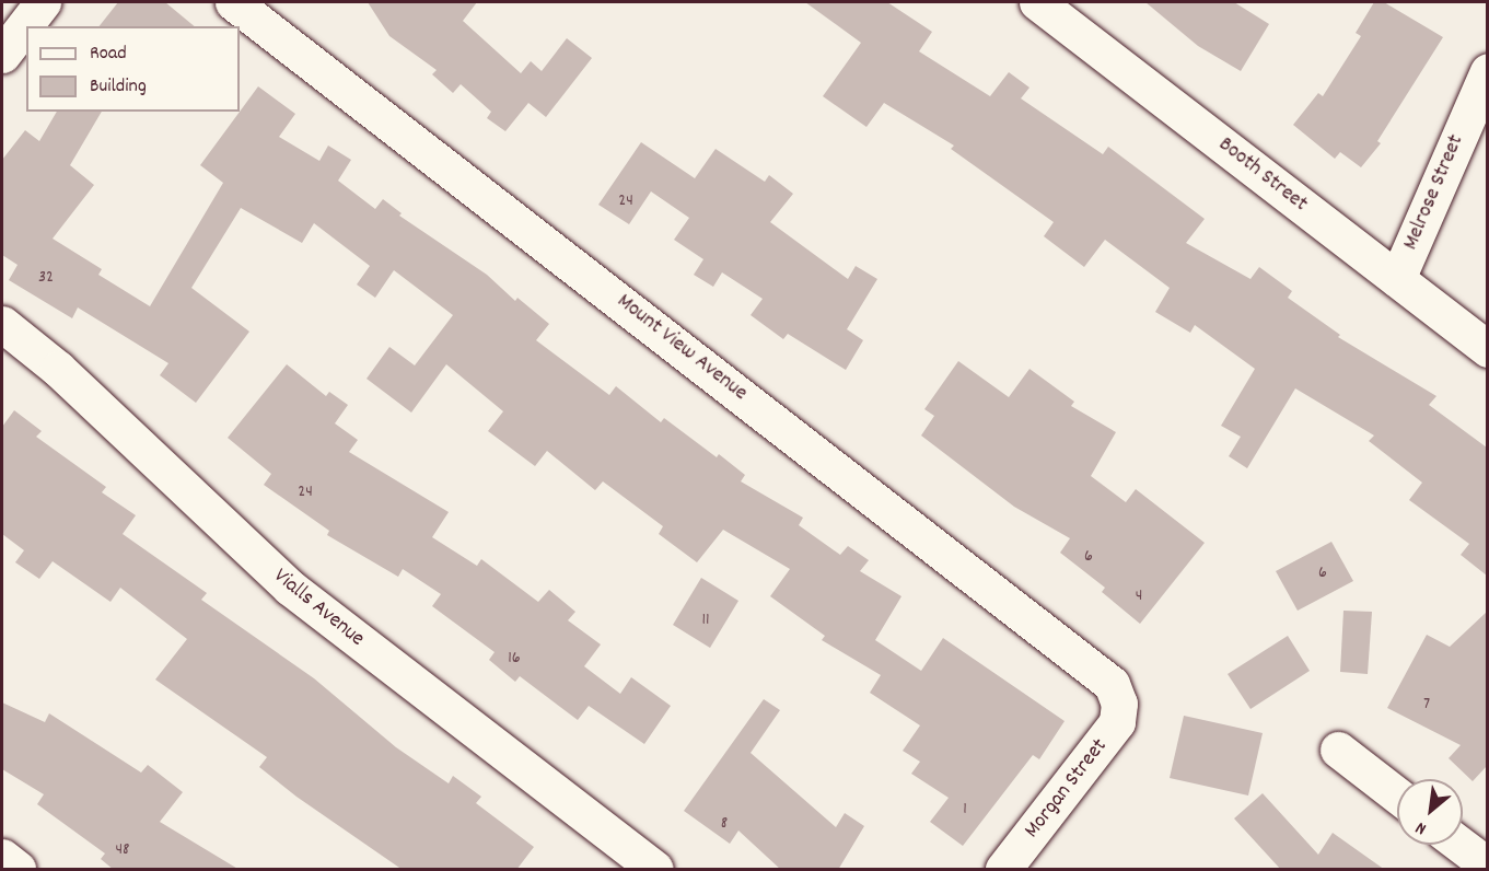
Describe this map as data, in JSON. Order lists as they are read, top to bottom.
{
  "streets": {
    "street": [
      "Booth Street",
      "Melrose Street",
      "Mount View Avenue",
      "Vialls Avenue",
      "Morgan Street"
    ]
  },
  "crossings": [
    ["Booth Street", "Melrose Street"],
    ["Mount View Avenue", "Morgan Street"]
  ],
  "house_numbers": [
    "24",
    "32",
    "24",
    "6",
    "6",
    "4",
    "11",
    "16",
    "7",
    "1",
    "8",
    "48"
  ],
  "legend": ["Road", "Building"],
  "north": "bottom left"
}
